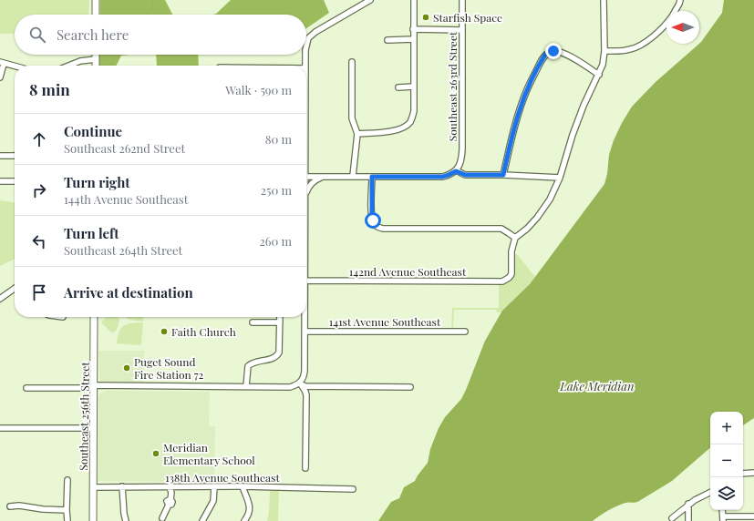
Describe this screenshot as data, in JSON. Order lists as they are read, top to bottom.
{
  "streets": {
    "main road": ["Southeast 256th Street"],
    "street": [
      "Southeast 263rd Street",
      "142nd Avenue Southeast",
      "141st Avenue Southeast",
      "138th Avenue Southeast"
    ]
  },
  "crossings": [
    ["Southeast 256th Street", "138th Avenue Southeast"]
  ],
  "water": ["Lake Meridian"],
  "places": [
    "Starfish Space",
    "Faith Church",
    "Puget Sound Fire Station 72",
    "Meridian Elementary School"
  ],
  "north": "left",
  "page": {
    "search": "Search here",
    "heading": ["8 min", "Walk · 590 m"],
    "list": [
      ["Continue", "Southeast 262nd Street", "80 m"],
      ["Turn right", "144th Avenue Southeast", "250 m"],
      ["Turn left", "Southeast 264th Street", "260 m"],
      "Arrive at destination"
    ],
    "map_buttons": ["+", "−"]
  }
}
